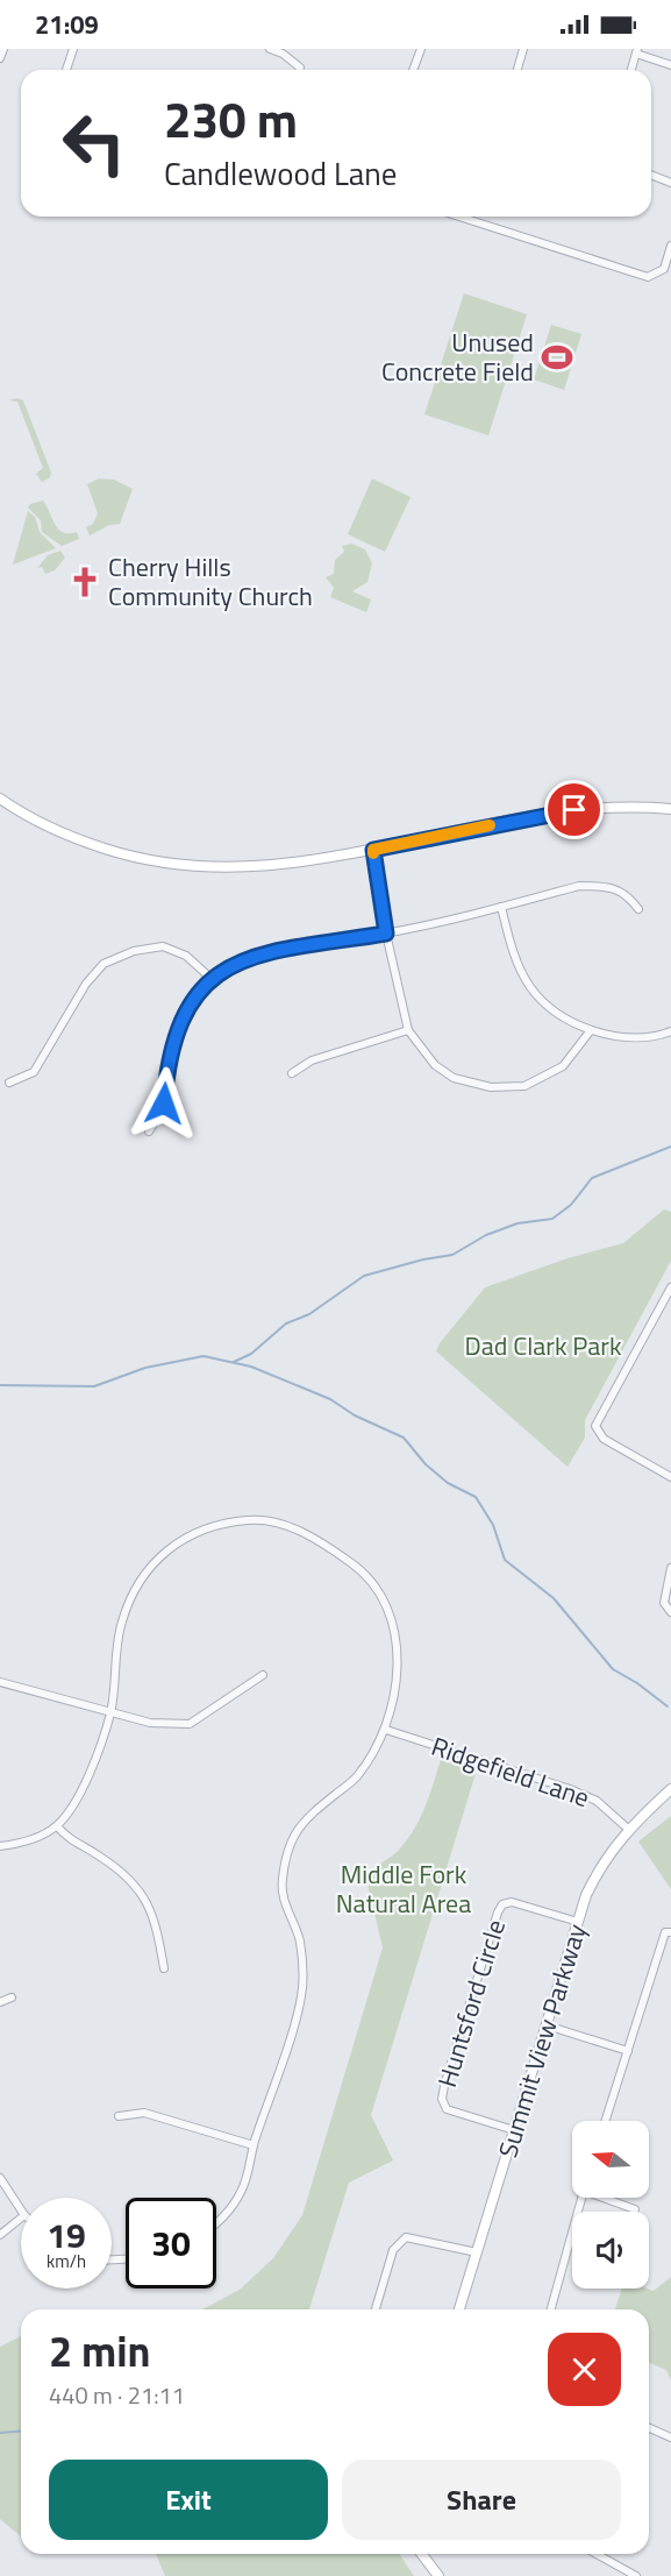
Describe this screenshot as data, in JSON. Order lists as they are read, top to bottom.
{
  "streets": {
    "main road": ["Summit View Parkway"],
    "street": ["Ridgefield Lane", "Huntsford Circle"]
  },
  "crossings": [
    ["Ridgefield Lane", "Summit View Parkway"],
    ["Huntsford Circle", "Summit View Parkway"]
  ],
  "parks": ["Dad Clark Park", "Middle Fork Natural Area"],
  "places": {
    "sports": ["Unused Concrete Field"],
    "church": ["Cherry Hills Community Church"]
  },
  "north": "left",
  "page": {
    "status": "21:09",
    "turn": ["230 m", "Candlewood Lane"],
    "speed": "19 km/h",
    "limit": "30",
    "heading": ["2 min", "440 m · 21:11"],
    "buttons": ["Exit", "Share"]
  }
}
